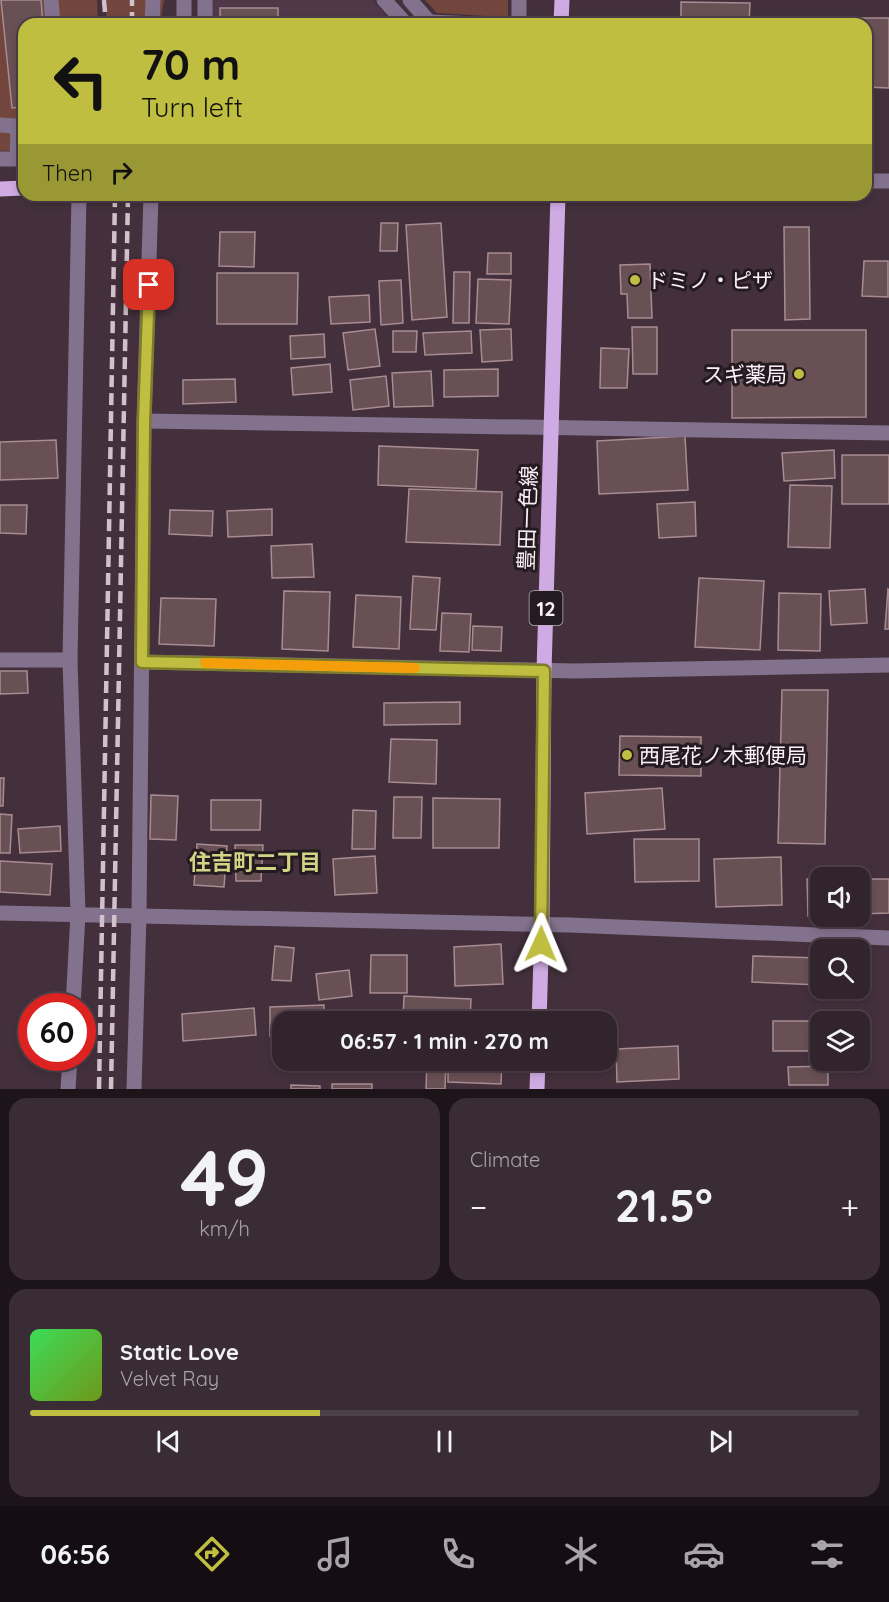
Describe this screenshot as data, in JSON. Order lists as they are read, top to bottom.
{
  "streets": {
    "main road": ["豊田一色線", "12"]
  },
  "districts": ["住吉町二丁目"],
  "places": ["ドミノ・ピザ", "スギ薬局", "西尾花ノ木郵便局"],
  "page": {
    "turn": ["70 m", "Turn left"],
    "then": "Then",
    "limit": "60",
    "trip": "06:57 · 1 min · 270 m",
    "tile": [
      ["49", "km/h"],
      "Climate"
    ],
    "heat": ["−", "21.5°", "+"],
    "song": ["Static Love", "Velvet Ray"],
    "tabs": "06:56"
  }
}
